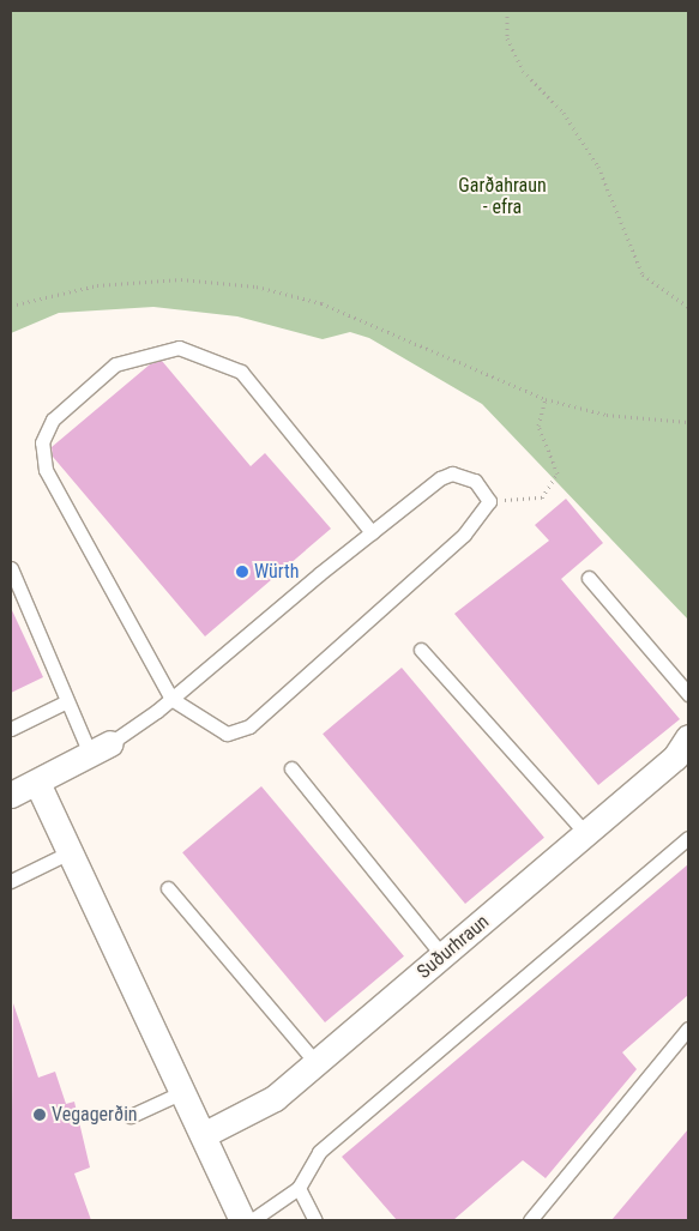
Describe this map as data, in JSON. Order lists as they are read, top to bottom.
{
  "streets": {
    "street": ["Suðurhraun"]
  },
  "parks": ["Garðahraun - efra"],
  "places": ["Würth", "Vegagerðin"]
}
